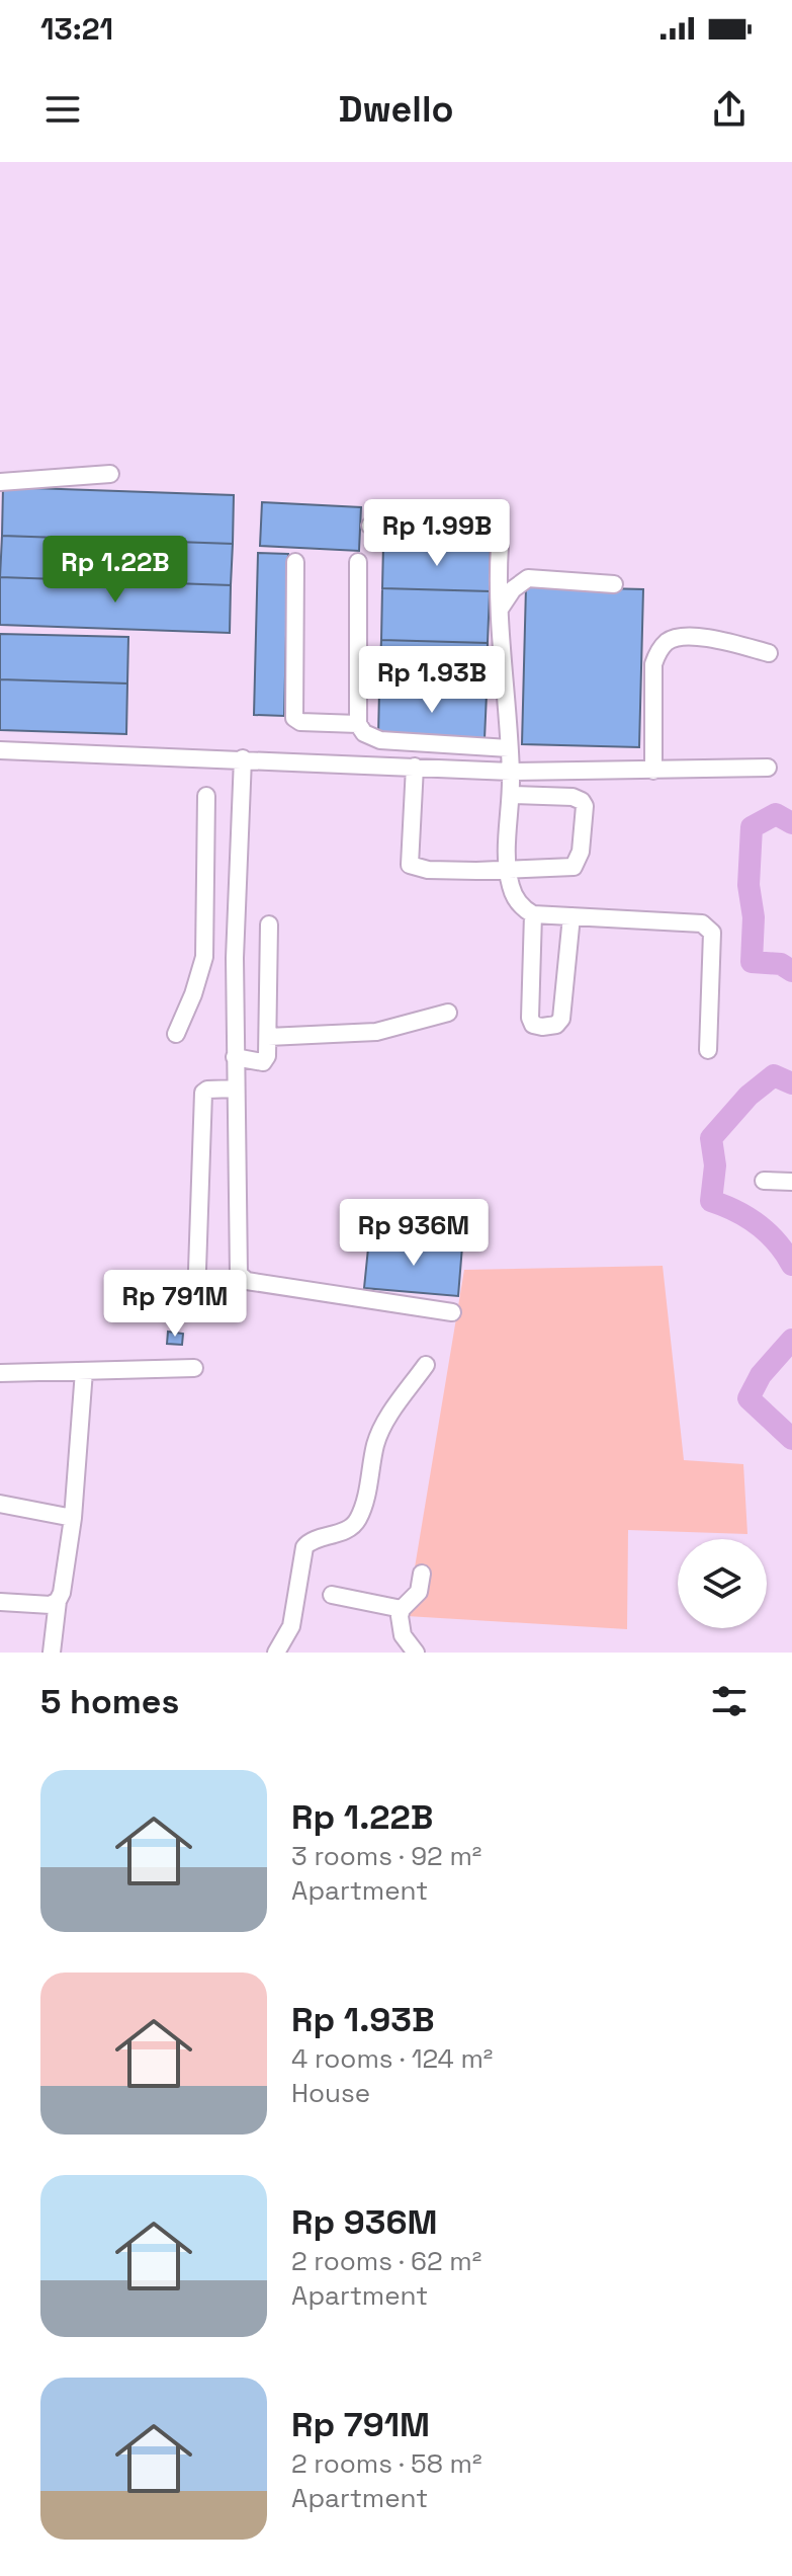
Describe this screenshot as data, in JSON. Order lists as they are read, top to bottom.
{
  "page": {
    "status": "13:21",
    "header": "Dwello",
    "price": [
      "Rp 1.99B",
      "Rp 1.22B",
      "Rp 1.93B",
      "Rp 936M",
      "Rp 791M"
    ],
    "heading": "5 homes",
    "list": [
      {
        "name": "Rp 1.22B",
        "note": "3 rooms · 92 m² · Apartment"
      },
      {
        "name": "Rp 1.93B",
        "note": "4 rooms · 124 m² · House"
      },
      {
        "name": "Rp 936M",
        "note": "2 rooms · 62 m² · Apartment"
      },
      {
        "name": "Rp 791M",
        "note": "2 rooms · 58 m² · Apartment"
      }
    ]
  }
}
